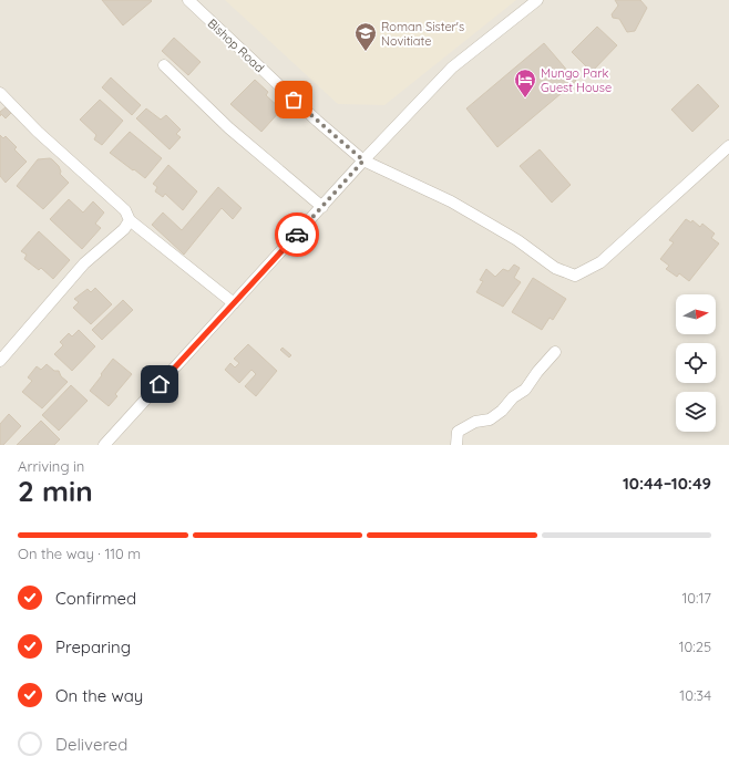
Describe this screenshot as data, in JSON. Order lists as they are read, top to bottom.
{
  "streets": {
    "street": ["Bishop Road"]
  },
  "places": {
    "school or university": ["Roman Sister's Novitiate"],
    "hotel": ["Mungo Park Guest House"]
  },
  "north": "right",
  "page": {
    "heading": ["2 min", "Arriving in", "10:44–10:49"],
    "bar": "On the way · 110 m",
    "list": [
      ["Confirmed", "10:17"],
      ["Preparing", "10:25"],
      ["On the way", "10:34"],
      "Delivered"
    ]
  }
}
